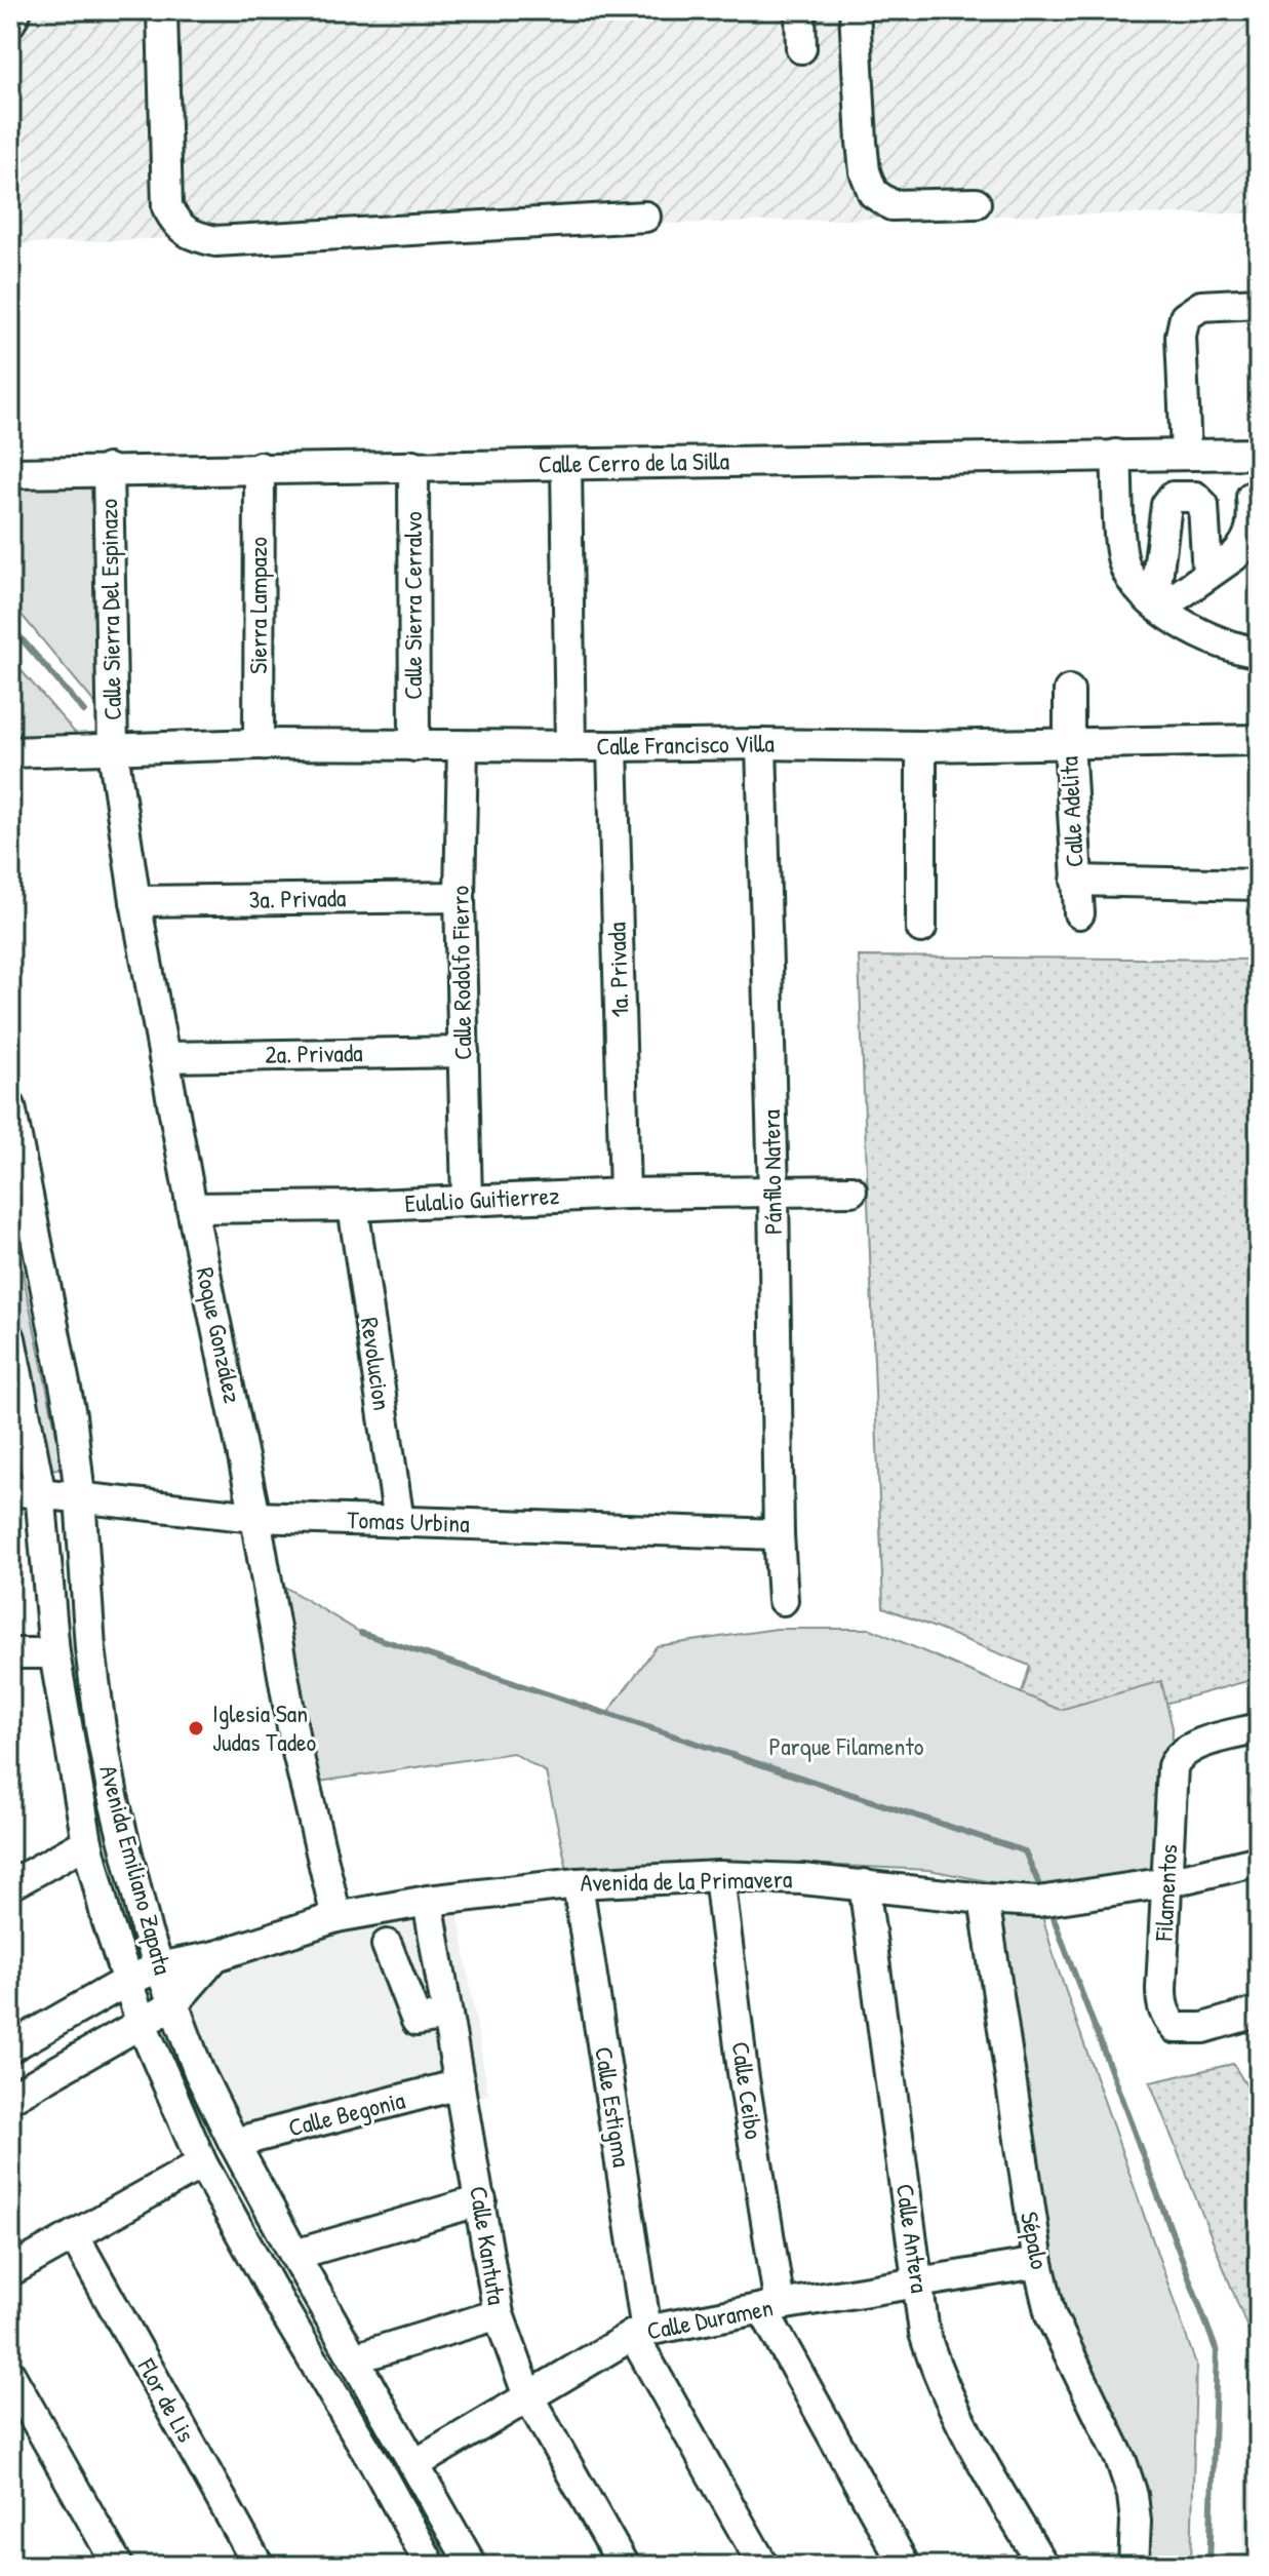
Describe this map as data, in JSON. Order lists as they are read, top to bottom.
{
  "streets": {
    "street": [
      "Calle Cerro de la Silla",
      "Sierra Lampazo",
      "Calle Sierra Cerralvo",
      "Calle Sierra Del Espinazo",
      "Calle Francisco Villa",
      "Calle Adelita",
      "3a. Privada",
      "1a. Privada",
      "Calle Rodolfo Fierro",
      "2a. Privada",
      "Pánfilo Natera",
      "Eulalio Guitierrez",
      "Roque González",
      "Revolucion",
      "Tomas Urbina",
      "Avenida Emiliano Zapata",
      "Avenida de la Primavera",
      "Filamentos",
      "Calle Ceibo",
      "Calle Estigma",
      "Calle Begonia",
      "Calle Antera",
      "Sépalo",
      "Calle Kantuta",
      "Calle Duramen",
      "Flor de Lis"
    ]
  },
  "crossings": [
    ["Calle Cerro de la Silla", "Sierra Lampazo"],
    ["Calle Cerro de la Silla", "Calle Sierra Cerralvo"],
    ["Calle Cerro de la Silla", "Calle Sierra Del Espinazo"],
    ["Sierra Lampazo", "Calle Francisco Villa"],
    ["Calle Sierra Cerralvo", "Calle Francisco Villa"],
    ["Calle Sierra Del Espinazo", "Calle Francisco Villa"],
    ["Calle Sierra Del Espinazo", "Roque González"],
    ["Calle Francisco Villa", "Calle Adelita"],
    ["Calle Francisco Villa", "1a. Privada"],
    ["Calle Francisco Villa", "Calle Rodolfo Fierro"],
    ["Calle Francisco Villa", "Pánfilo Natera"],
    ["Calle Francisco Villa", "Roque González"],
    ["3a. Privada", "Calle Rodolfo Fierro"],
    ["3a. Privada", "Roque González"],
    ["1a. Privada", "Eulalio Guitierrez"],
    ["Calle Rodolfo Fierro", "2a. Privada"],
    ["Calle Rodolfo Fierro", "Eulalio Guitierrez"],
    ["2a. Privada", "Roque González"],
    ["Pánfilo Natera", "Eulalio Guitierrez"],
    ["Pánfilo Natera", "Tomas Urbina"],
    ["Eulalio Guitierrez", "Roque González"],
    ["Eulalio Guitierrez", "Revolucion"],
    ["Roque González", "Tomas Urbina"],
    ["Roque González", "Avenida de la Primavera"],
    ["Revolucion", "Tomas Urbina"],
    ["Tomas Urbina", "Avenida Emiliano Zapata"],
    ["Avenida Emiliano Zapata", "Avenida de la Primavera"],
    ["Avenida Emiliano Zapata", "Calle Begonia"],
    ["Avenida Emiliano Zapata", "Calle Duramen"],
    ["Avenida de la Primavera", "Filamentos"],
    ["Avenida de la Primavera", "Calle Ceibo"],
    ["Avenida de la Primavera", "Calle Estigma"],
    ["Avenida de la Primavera", "Calle Antera"],
    ["Avenida de la Primavera", "Sépalo"],
    ["Avenida de la Primavera", "Calle Kantuta"],
    ["Calle Ceibo", "Calle Duramen"],
    ["Calle Estigma", "Calle Duramen"],
    ["Calle Begonia", "Calle Kantuta"],
    ["Calle Antera", "Calle Duramen"],
    ["Sépalo", "Calle Duramen"],
    ["Calle Kantuta", "Calle Duramen"]
  ],
  "parks": ["Parque Filamento"],
  "places": ["Iglesia San Judas Tadeo"]
}
